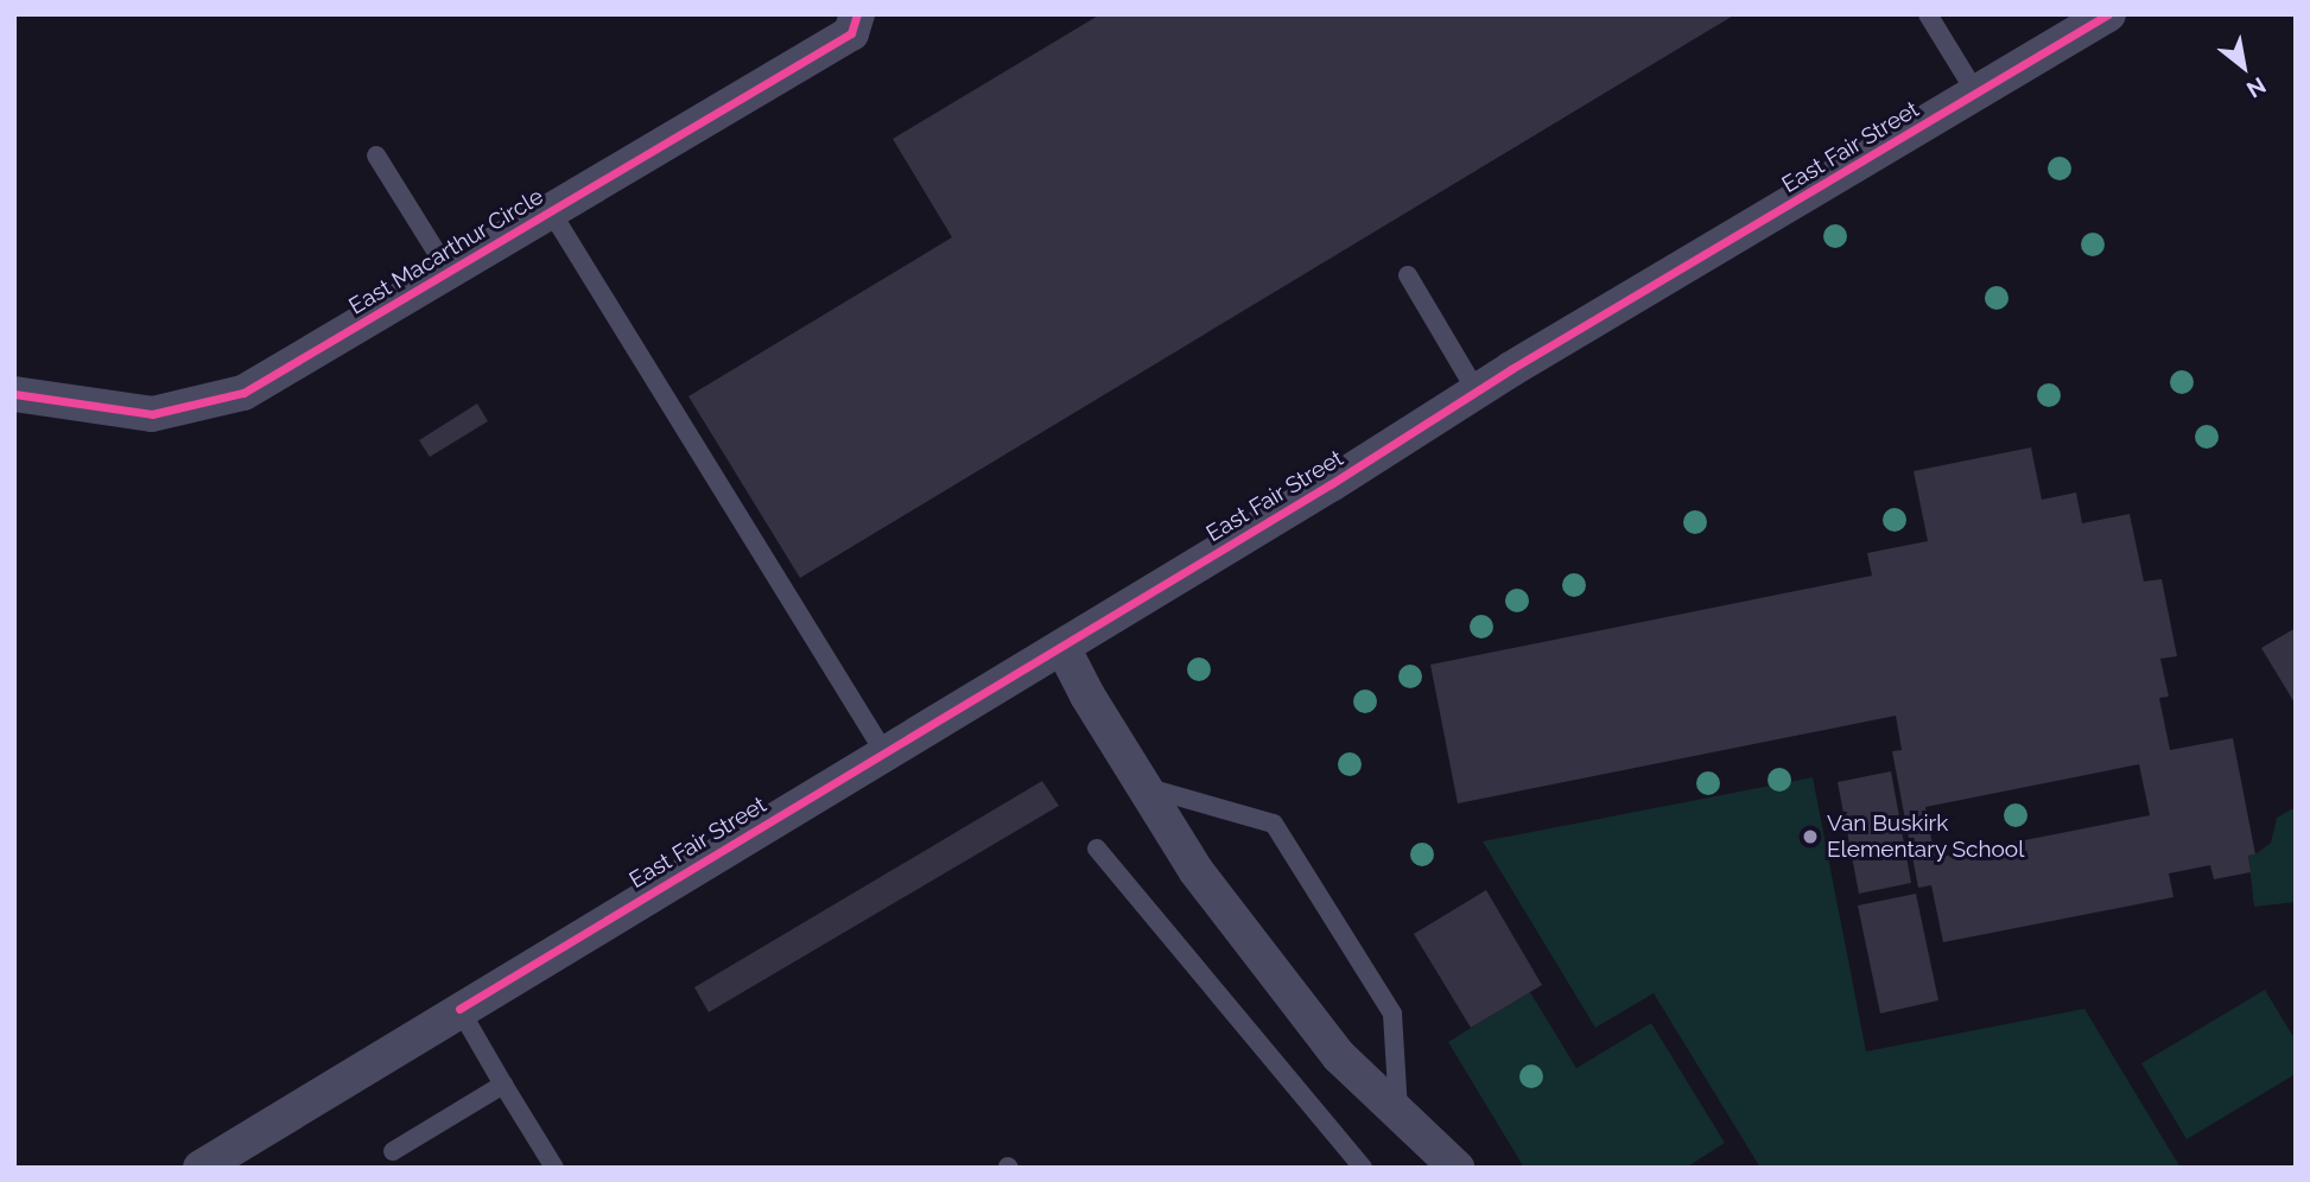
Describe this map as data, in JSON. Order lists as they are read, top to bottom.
{
  "streets": {
    "street": ["East Fair Street", "East Macarthur Circle"]
  },
  "places": ["Van Buskirk Elementary School"],
  "north": "bottom right"
}
